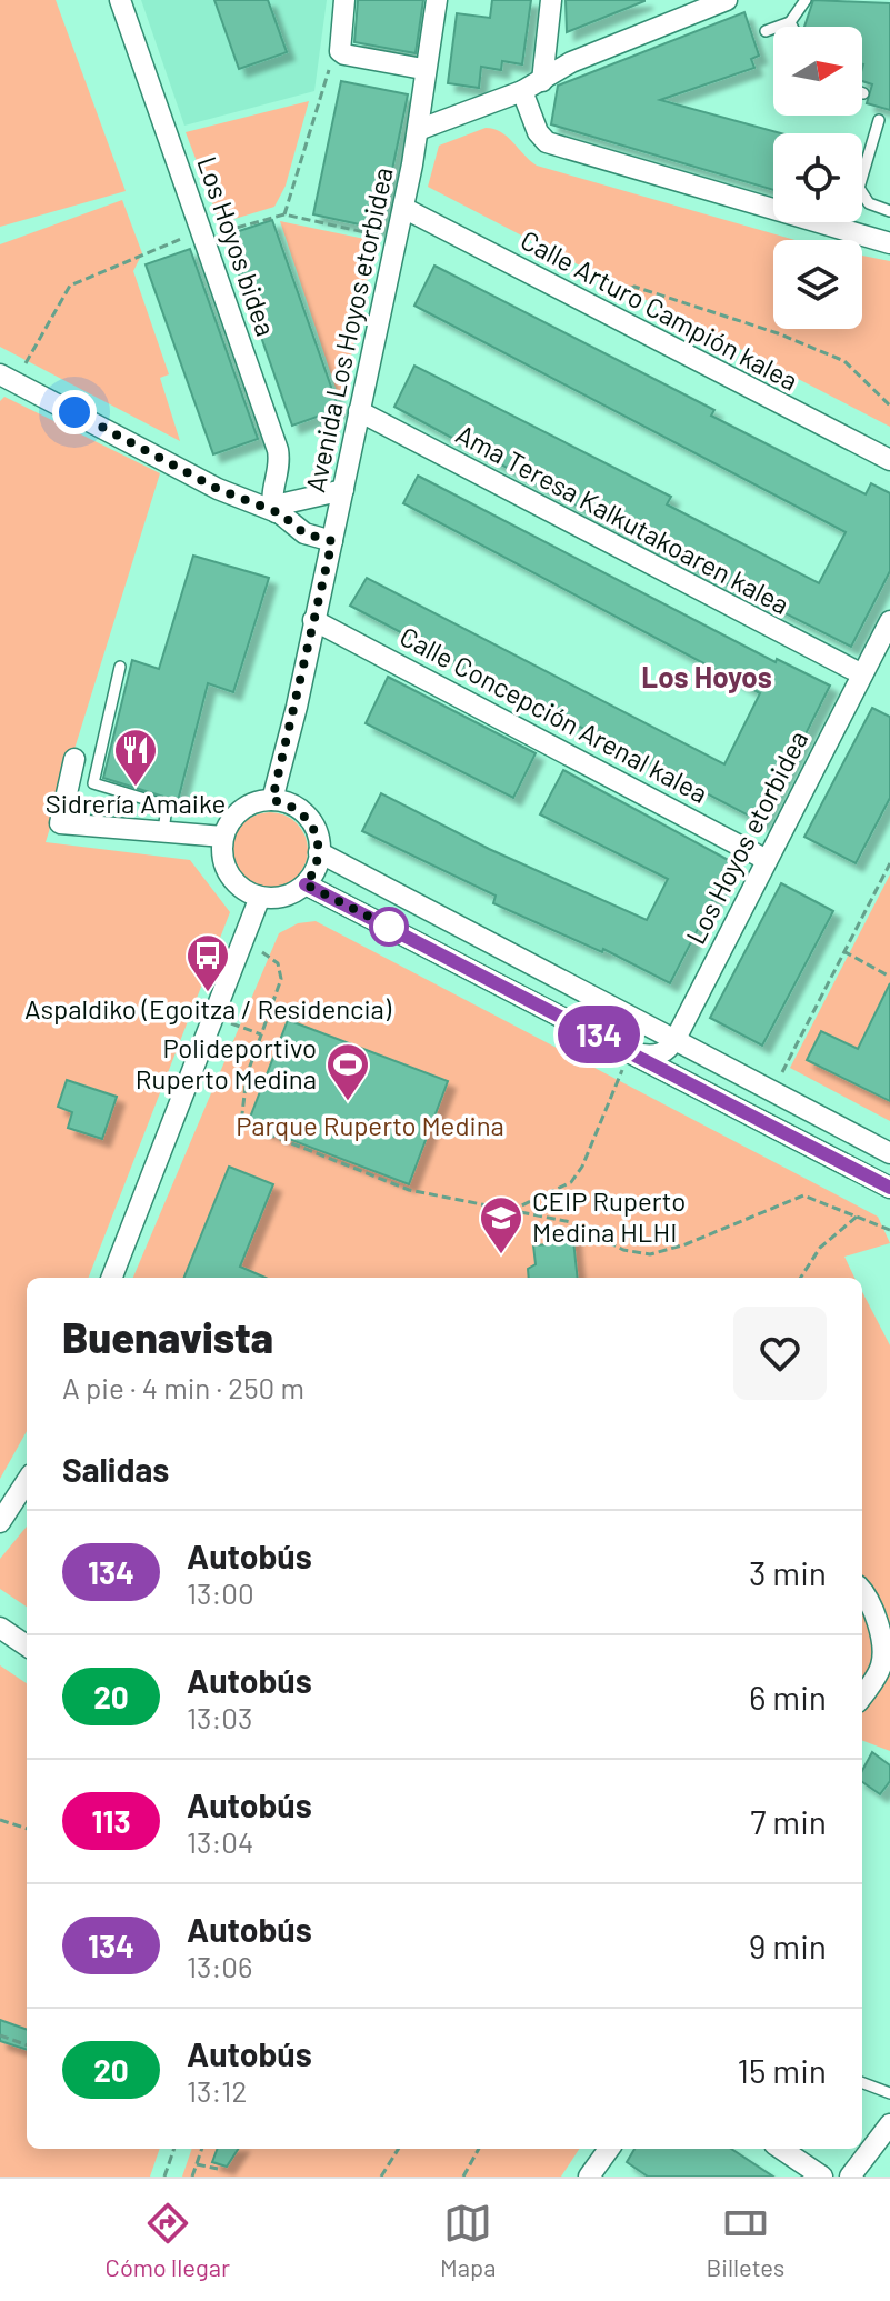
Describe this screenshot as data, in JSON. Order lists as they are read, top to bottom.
{
  "streets": {
    "street": [
      "Los Hoyos bidea",
      "Calle Arturo Campión kalea",
      "Avenida Los Hoyos etorbidea",
      "Ama Teresa Kalkutakoaren kalea",
      "Calle Concepción Arenal kalea",
      "Los Hoyos etorbidea"
    ]
  },
  "crossings": [
    ["Calle Arturo Campión kalea", "Avenida Los Hoyos etorbidea"],
    ["Avenida Los Hoyos etorbidea", "Ama Teresa Kalkutakoaren kalea"],
    ["Avenida Los Hoyos etorbidea", "Calle Concepción Arenal kalea"],
    ["Ama Teresa Kalkutakoaren kalea", "Los Hoyos etorbidea"],
    ["Calle Concepción Arenal kalea", "Los Hoyos etorbidea"]
  ],
  "districts": ["Los Hoyos"],
  "parks": ["Parque Ruperto Medina"],
  "places": {
    "restaurant": ["Sidrería Amaike"],
    "bus stop": ["Aspaldiko (Egoitza / Residencia)"],
    "sports": ["Polideportivo Ruperto Medina"],
    "school or university": ["CEIP Ruperto Medina HLHI"]
  },
  "lines": ["bus line 134"],
  "north": "right",
  "page": {
    "on_map": "134",
    "heading": [
      ["Buenavista", "A pie · 4 min · 250 m"],
      "Salidas"
    ],
    "list": [
      {
        "mark": "134",
        "name": "Autobús",
        "note": "13:00",
        "value": "3 min"
      },
      {
        "mark": "20",
        "name": "Autobús",
        "note": "13:03",
        "value": "6 min"
      },
      {
        "mark": "113",
        "name": "Autobús",
        "note": "13:04",
        "value": "7 min"
      },
      {
        "mark": "134",
        "name": "Autobús",
        "note": "13:06",
        "value": "9 min"
      },
      {
        "mark": "20",
        "name": "Autobús",
        "note": "13:12",
        "value": "15 min"
      }
    ],
    "tabs": ["Cómo llegar", "Mapa", "Billetes"]
  }
}
